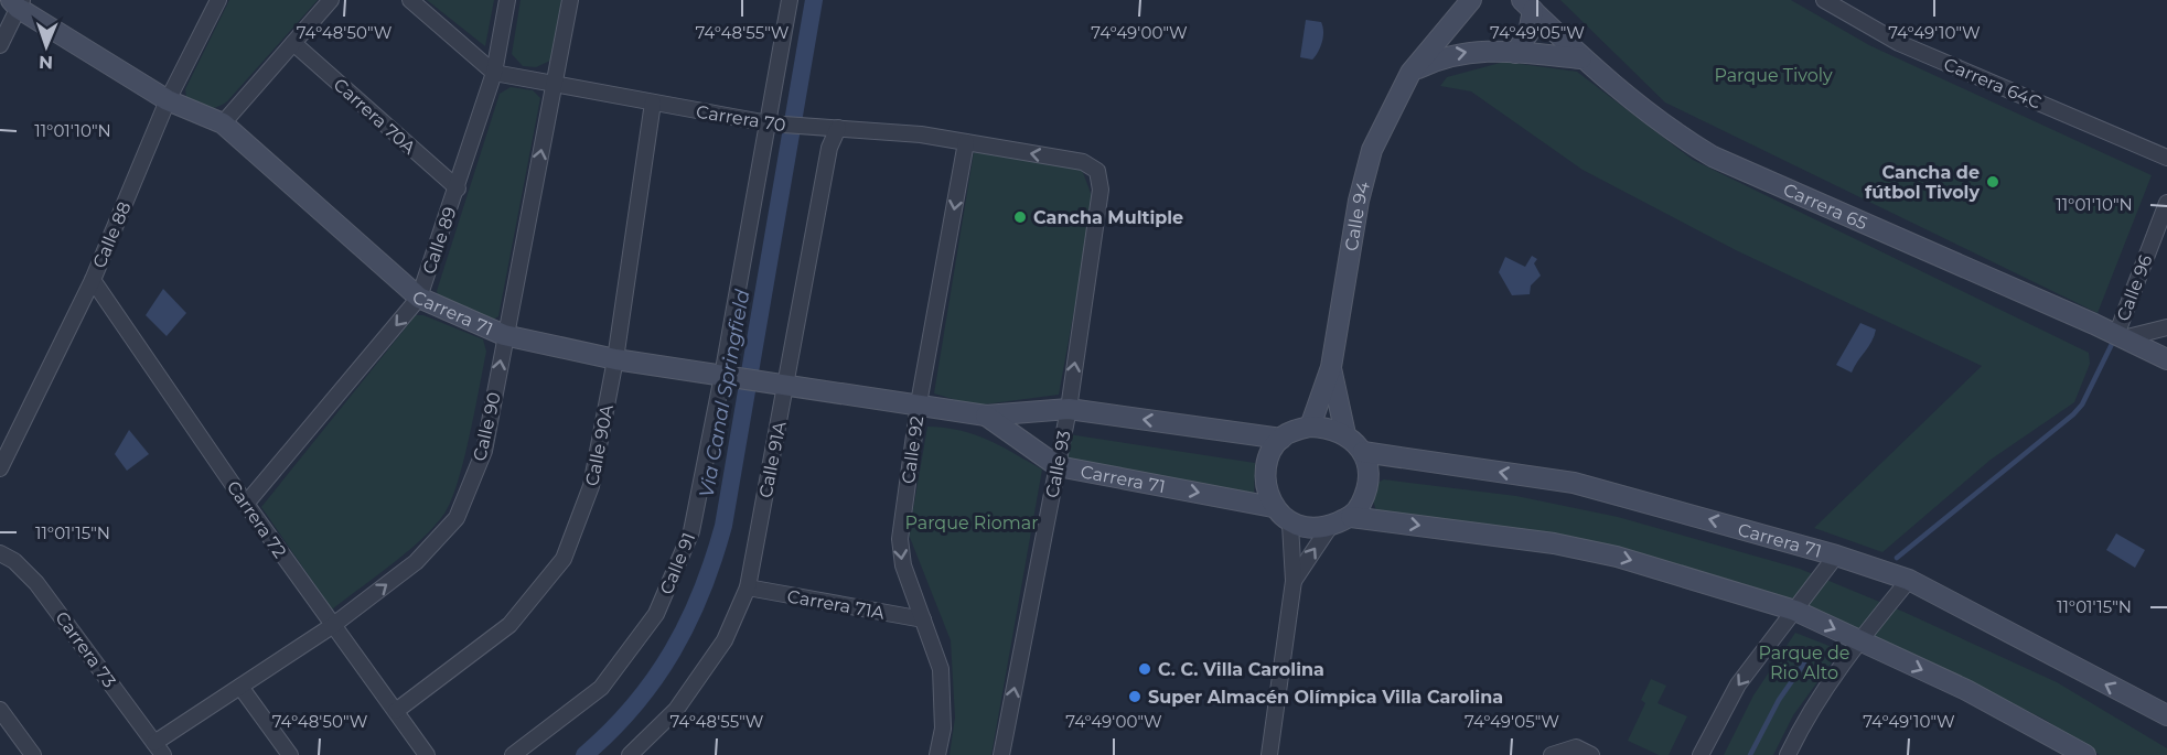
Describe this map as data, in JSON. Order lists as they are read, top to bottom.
{
  "streets": {
    "street": [
      "Carrera 64C",
      "Carrera 70A",
      "Carrera 70",
      "Carrera 65",
      "Calle 94",
      "Calle 88",
      "Calle 89",
      "Calle 96",
      "Carrera 71",
      "Calle 90",
      "Calle 90A",
      "Calle 92",
      "Calle 91A",
      "Calle 93",
      "Carrera 72",
      "Calle 91",
      "Carrera 71A",
      "Carrera 73"
    ]
  },
  "crossings": [
    ["Carrera 70A", "Calle 89"],
    ["Carrera 70", "Calle 89"],
    ["Carrera 70", "Calle 90"],
    ["Carrera 70", "Calle 90A"],
    ["Carrera 70", "Calle 92"],
    ["Carrera 70", "Calle 91A"],
    ["Carrera 70", "Calle 93"],
    ["Carrera 70", "Calle 91"],
    ["Carrera 65", "Calle 96"],
    ["Calle 94", "Carrera 71"],
    ["Calle 88", "Carrera 71"],
    ["Calle 88", "Carrera 72"],
    ["Calle 89", "Carrera 71"],
    ["Calle 89", "Carrera 72"],
    ["Carrera 71", "Calle 90"],
    ["Carrera 71", "Calle 90A"],
    ["Carrera 71", "Calle 92"],
    ["Carrera 71", "Calle 91A"],
    ["Carrera 71", "Calle 93"],
    ["Carrera 71", "Calle 91"],
    ["Calle 90", "Carrera 72"],
    ["Calle 90", "Carrera 73"],
    ["Calle 90A", "Carrera 72"],
    ["Calle 92", "Carrera 71A"],
    ["Calle 91A", "Carrera 71A"]
  ],
  "one_way": [
    "Calle 89",
    "Calle 90",
    "Calle 92",
    "Calle 93"
  ],
  "water": ["Via Canal Springfield"],
  "parks": ["Parque Tivoly", "Parque Riomar", "Parque de Rio Alto"],
  "places": [
    "Cancha de fútbol Tivoly",
    "Cancha Multiple",
    "C. C. Villa Carolina",
    "Super Almacén Olímpica Villa Carolina"
  ],
  "north": "bottom",
  "coordinates": [
    "74°48'50\"W",
    "74°48'55\"W",
    "74°49'00\"W",
    "74°49'05\"W",
    "74°49'10\"W",
    "11°01'10\"N",
    "11°01'15\"N"
  ]
}
